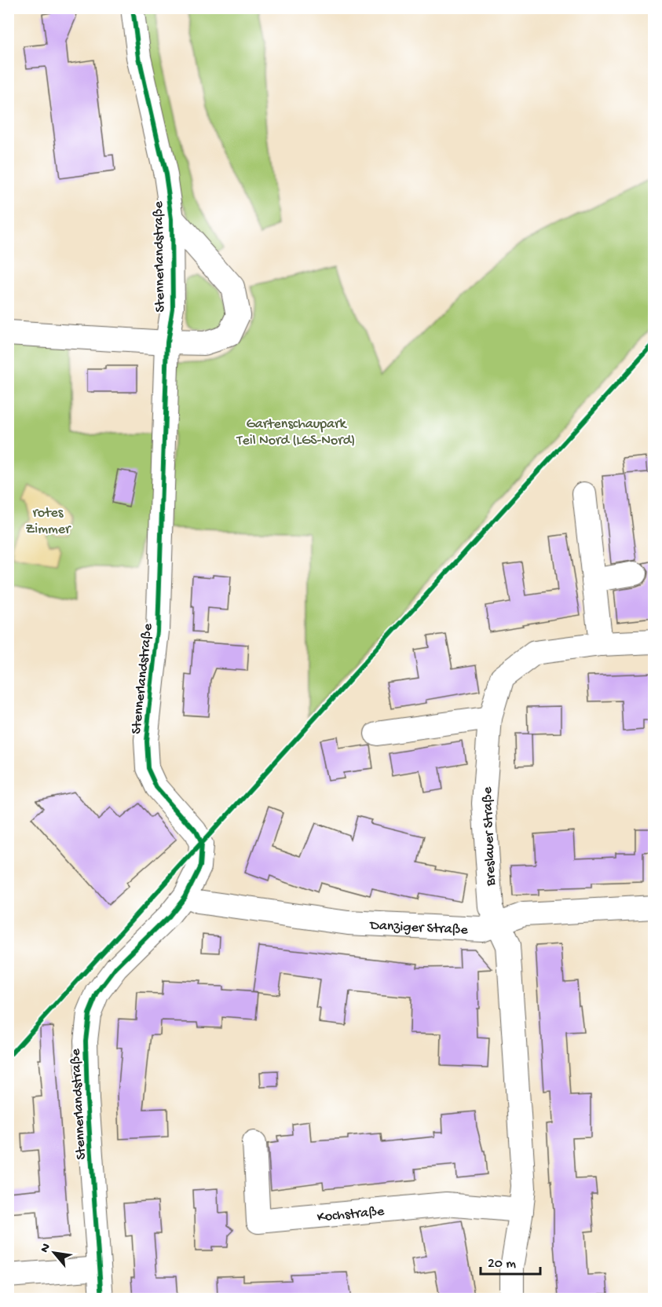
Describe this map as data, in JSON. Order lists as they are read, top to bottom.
{
  "streets": {
    "street": [
      "Stennerlandstraße",
      "Breslauer Straße",
      "Danziger Straße",
      "Kochstraße"
    ]
  },
  "crossings": [
    ["Stennerlandstraße", "Danziger Straße"],
    ["Breslauer Straße", "Danziger Straße"]
  ],
  "parks": ["Gartenschaupark Teil Nord (LGS-Nord)", "rotes Zimmer"],
  "scale_bar": "20 m",
  "north": "top left"
}
